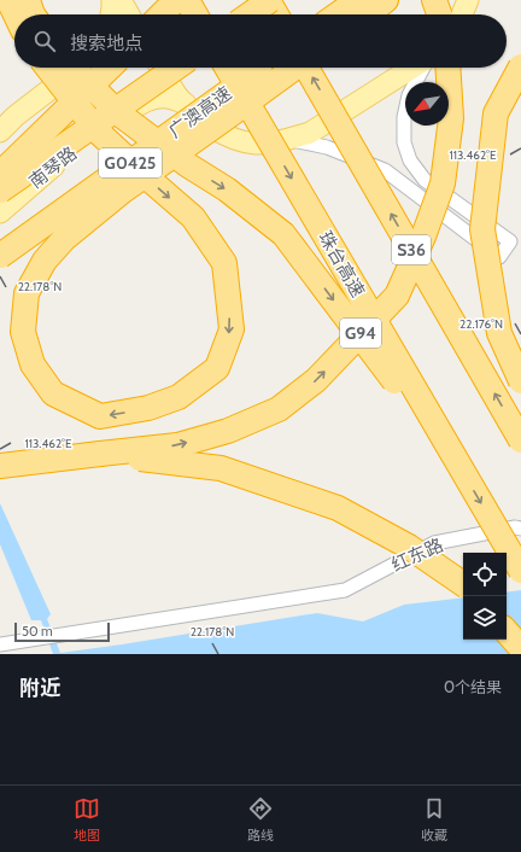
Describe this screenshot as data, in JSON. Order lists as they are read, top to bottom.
{
  "streets": {
    "highway": [
      "广澳高速",
      "G0425",
      "S36",
      "珠台高速",
      "G94"
    ],
    "main road": ["南琴路"],
    "street": ["红东路"]
  },
  "scale_bar": "50 m",
  "north": "bottom left",
  "page": {
    "search": "搜索地点",
    "scale": "50 m",
    "heading": ["附近", "0个结果"],
    "nav": ["地图", "路线", "收藏"]
  },
  "coordinates": ["113.462°E", "22.178°N", "22.176°N"]
}
